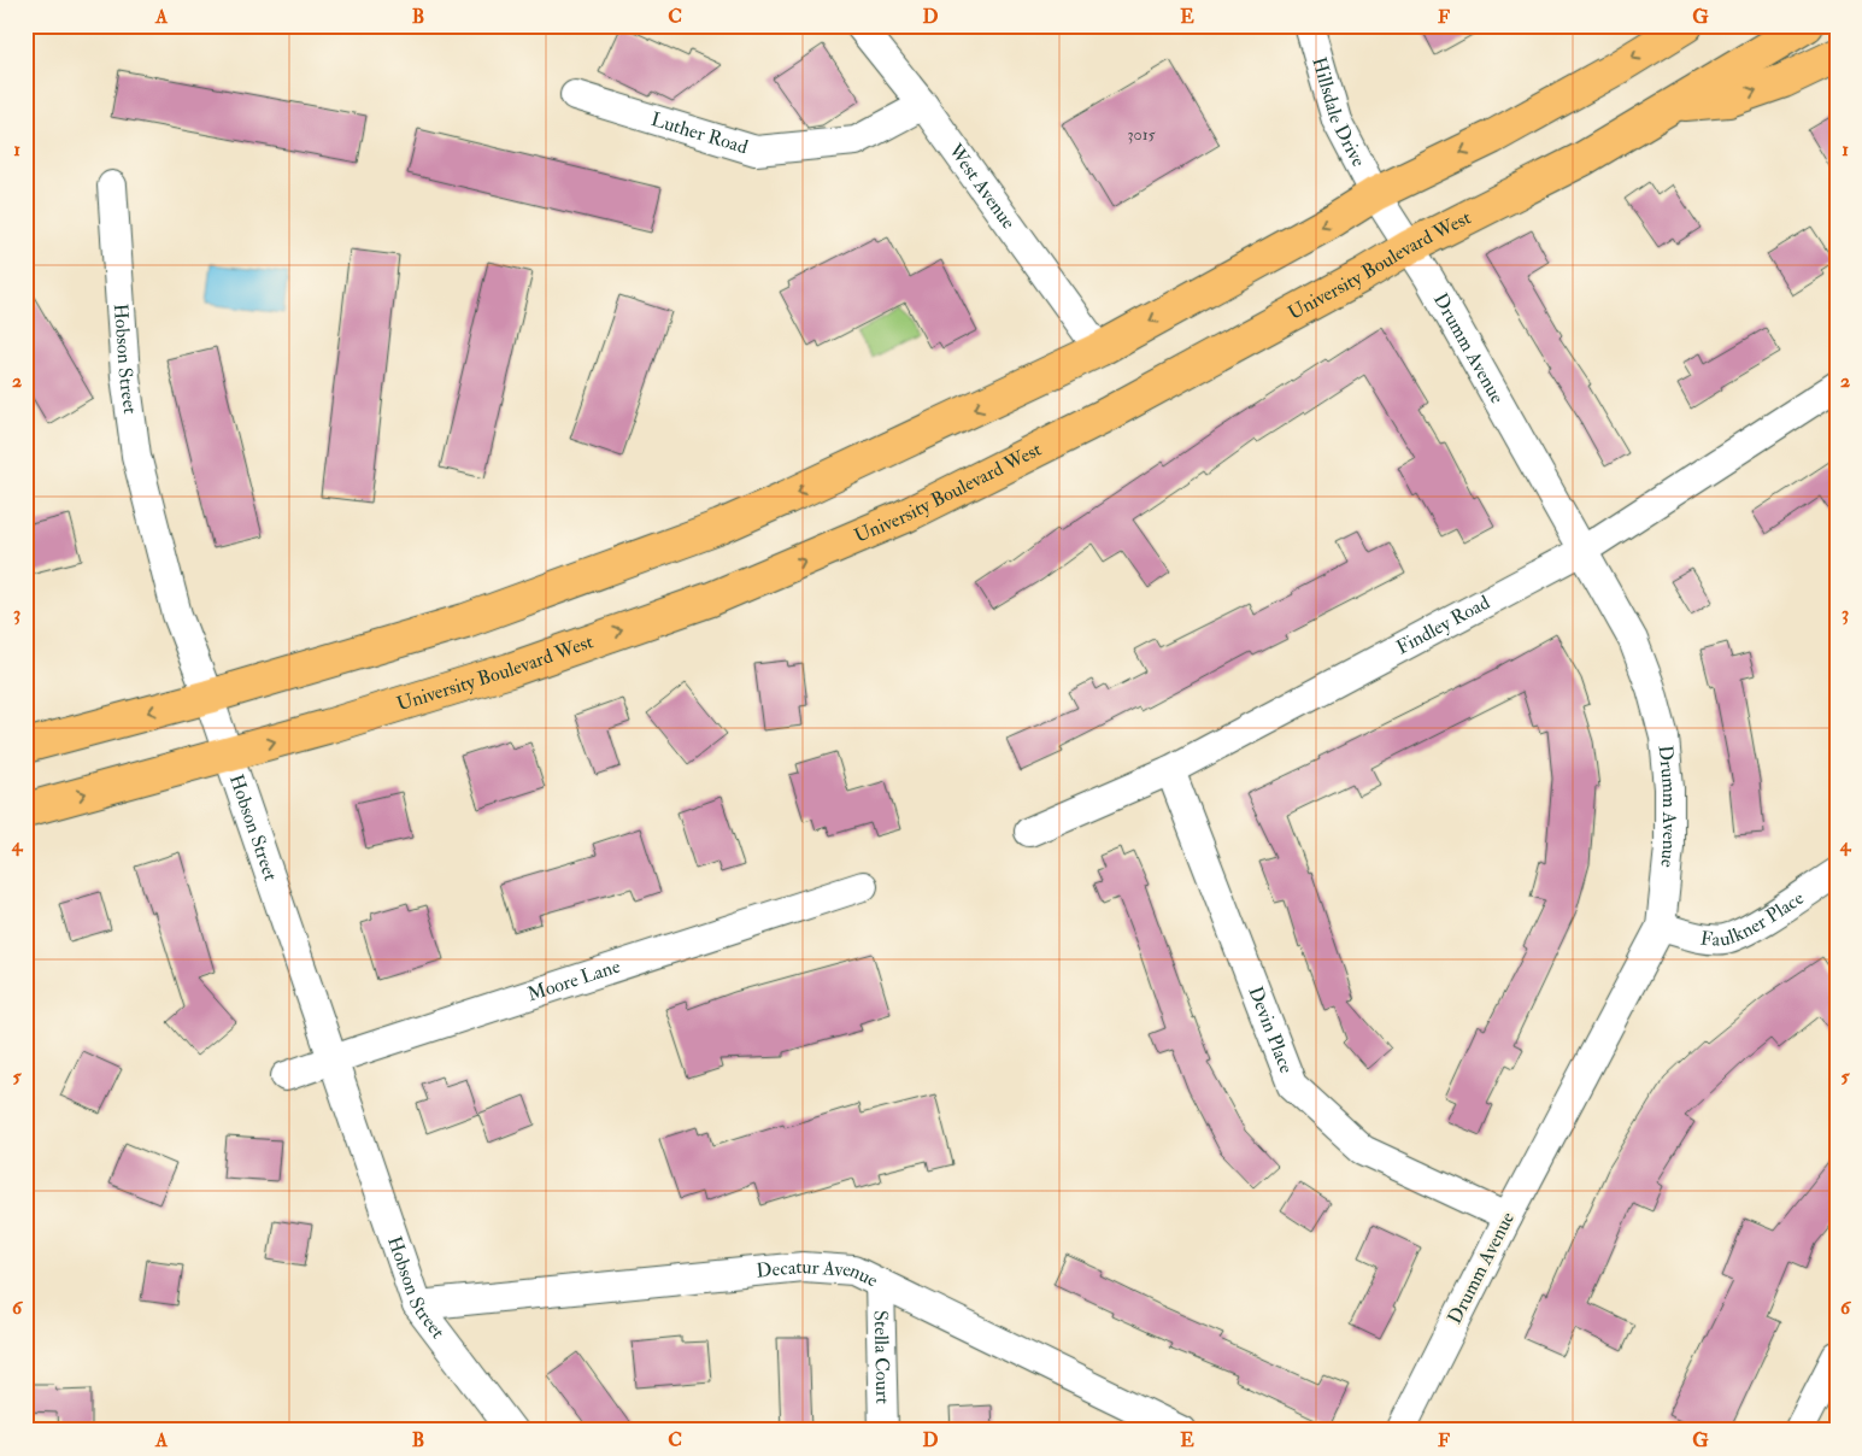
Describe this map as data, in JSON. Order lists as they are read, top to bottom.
{
  "streets": {
    "main road": ["University Boulevard West"],
    "street": [
      "Hillsdale Drive",
      "Luther Road",
      "West Avenue",
      "Drumm Avenue",
      "Hobson Street",
      "Findley Road",
      "Faulkner Place",
      "Moore Lane",
      "Devin Place",
      "Decatur Avenue",
      "Stella Court"
    ]
  },
  "crossings": [
    ["Hillsdale Drive", "Drumm Avenue"],
    ["Luther Road", "West Avenue"],
    ["University Boulevard West", "Drumm Avenue"],
    ["University Boulevard West", "Hobson Street"],
    ["Drumm Avenue", "Findley Road"],
    ["Drumm Avenue", "Faulkner Place"],
    ["Drumm Avenue", "Devin Place"],
    ["Hobson Street", "Moore Lane"],
    ["Hobson Street", "Decatur Avenue"],
    ["Findley Road", "Devin Place"],
    ["Decatur Avenue", "Stella Court"]
  ],
  "house_numbers": ["3015"],
  "grid": {
    "columns": [
      "A",
      "B",
      "C",
      "D",
      "E",
      "F",
      "G"
    ],
    "rows": [
      "1",
      "2",
      "3",
      "4",
      "5",
      "6"
    ]
  }
}
